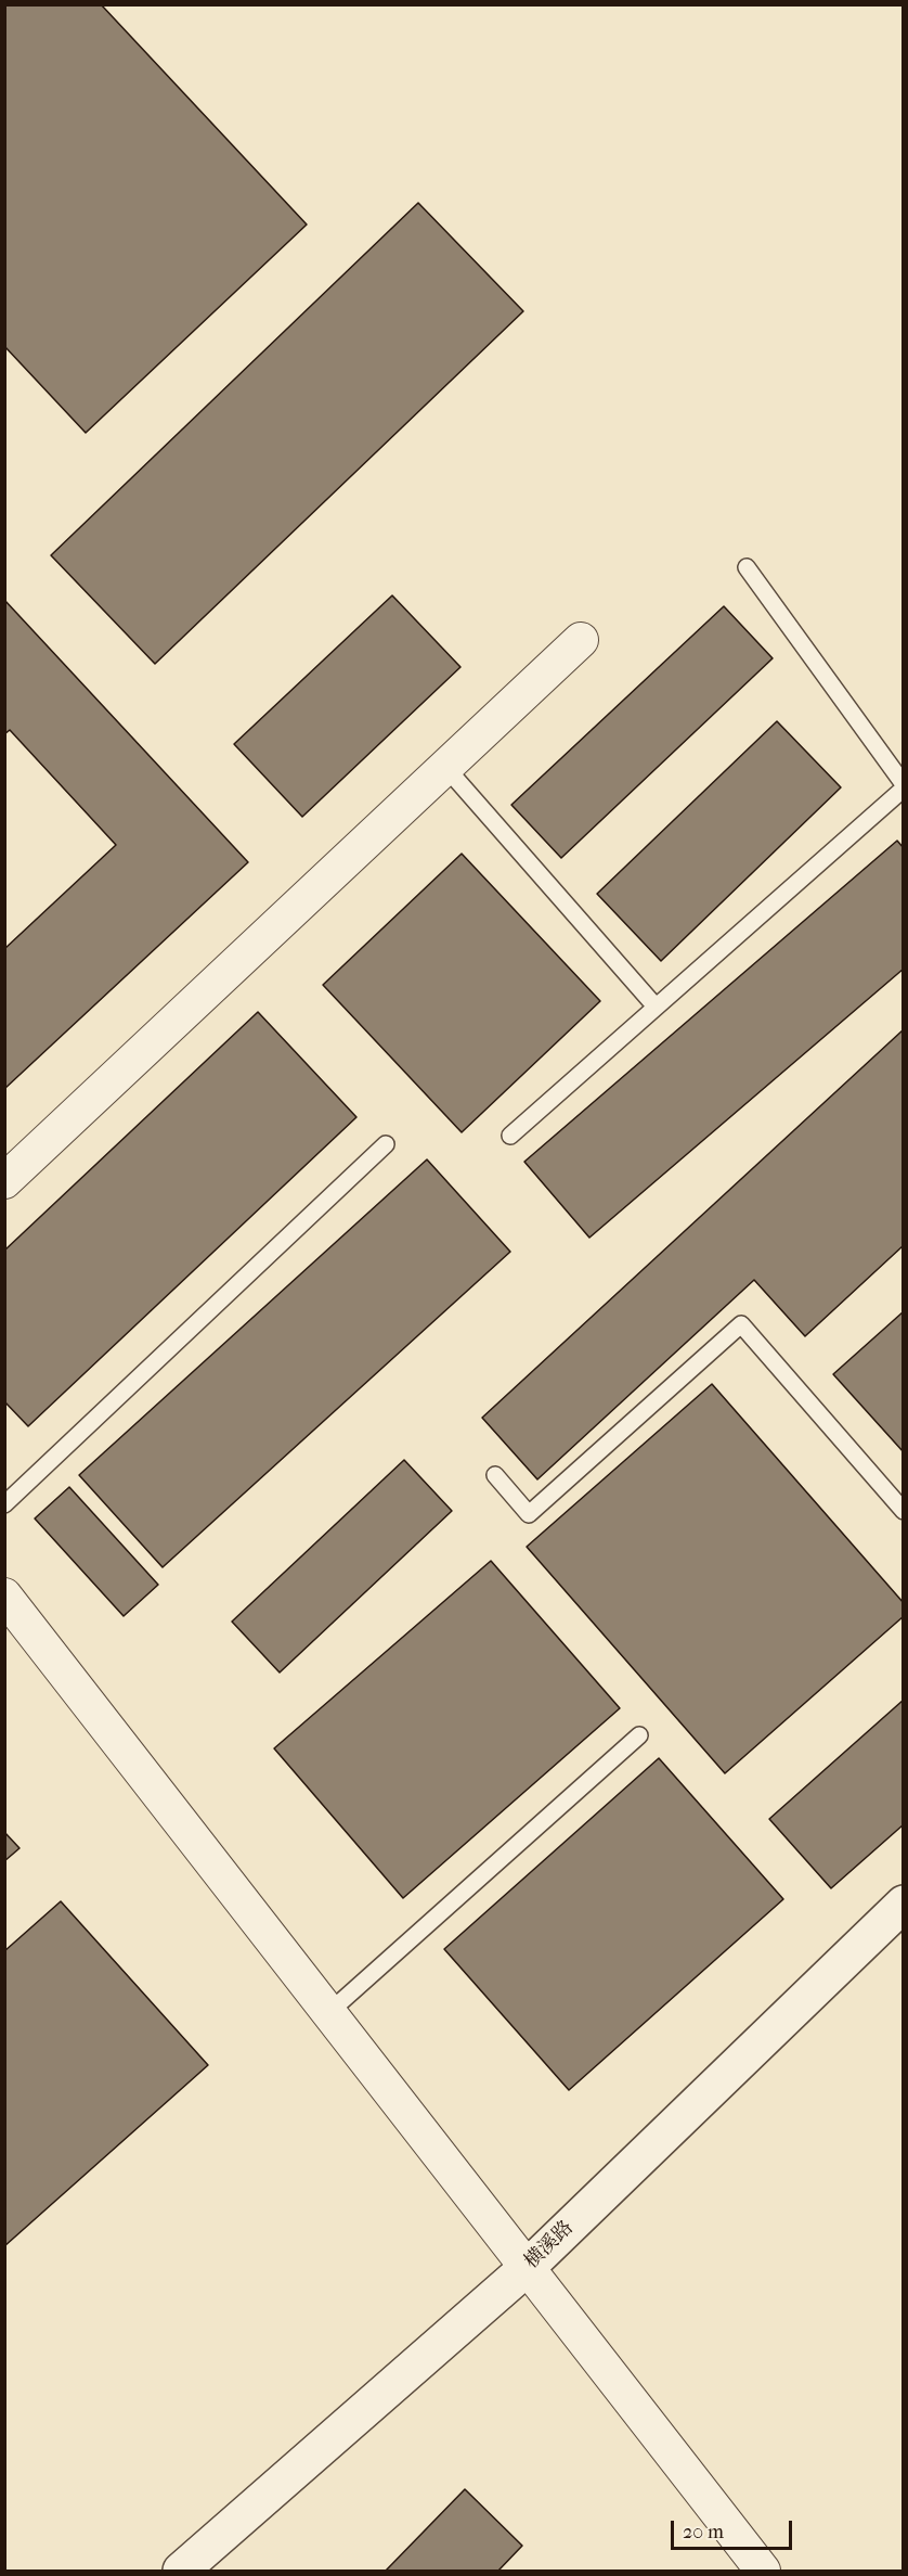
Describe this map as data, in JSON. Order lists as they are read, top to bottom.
{
  "streets": {
    "street": ["横溪路"]
  },
  "scale_bar": "20 m"
}
